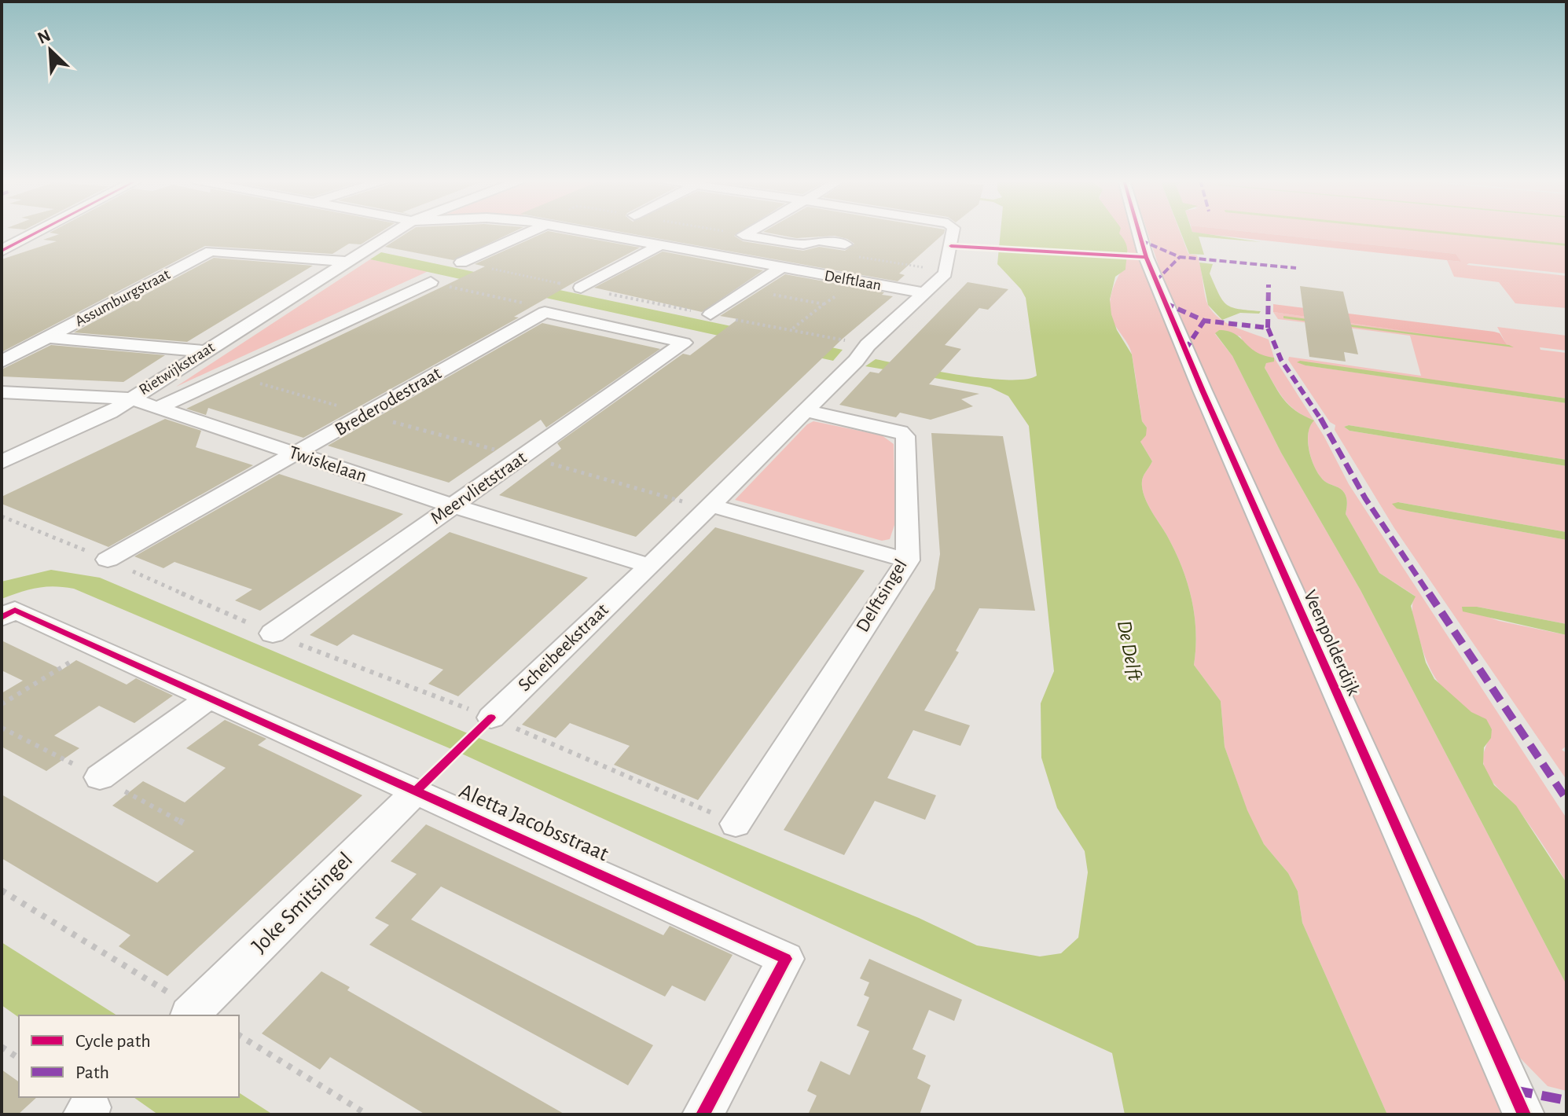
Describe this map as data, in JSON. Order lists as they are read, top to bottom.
{
  "streets": {
    "street": [
      "Delftlaan",
      "Assumburgstraat",
      "Rietwijkstraat",
      "Brederodestraat",
      "Twiskelaan",
      "Meervlietstraat",
      "Delftsingel",
      "Veenpolderdijk",
      "Scheibeekstraat",
      "Aletta Jacobsstraat",
      "Joke Smitsingel"
    ]
  },
  "crossings": [
    ["Assumburgstraat", "Rietwijkstraat"],
    ["Rietwijkstraat", "Twiskelaan"],
    ["Brederodestraat", "Twiskelaan"],
    ["Brederodestraat", "Meervlietstraat"],
    ["Twiskelaan", "Meervlietstraat"],
    ["Twiskelaan", "Scheibeekstraat"],
    ["Delftsingel", "Scheibeekstraat"],
    ["Aletta Jacobsstraat", "Joke Smitsingel"]
  ],
  "water": ["De Delft"],
  "legend": ["Cycle path", "Path"],
  "north": "top left"
}
